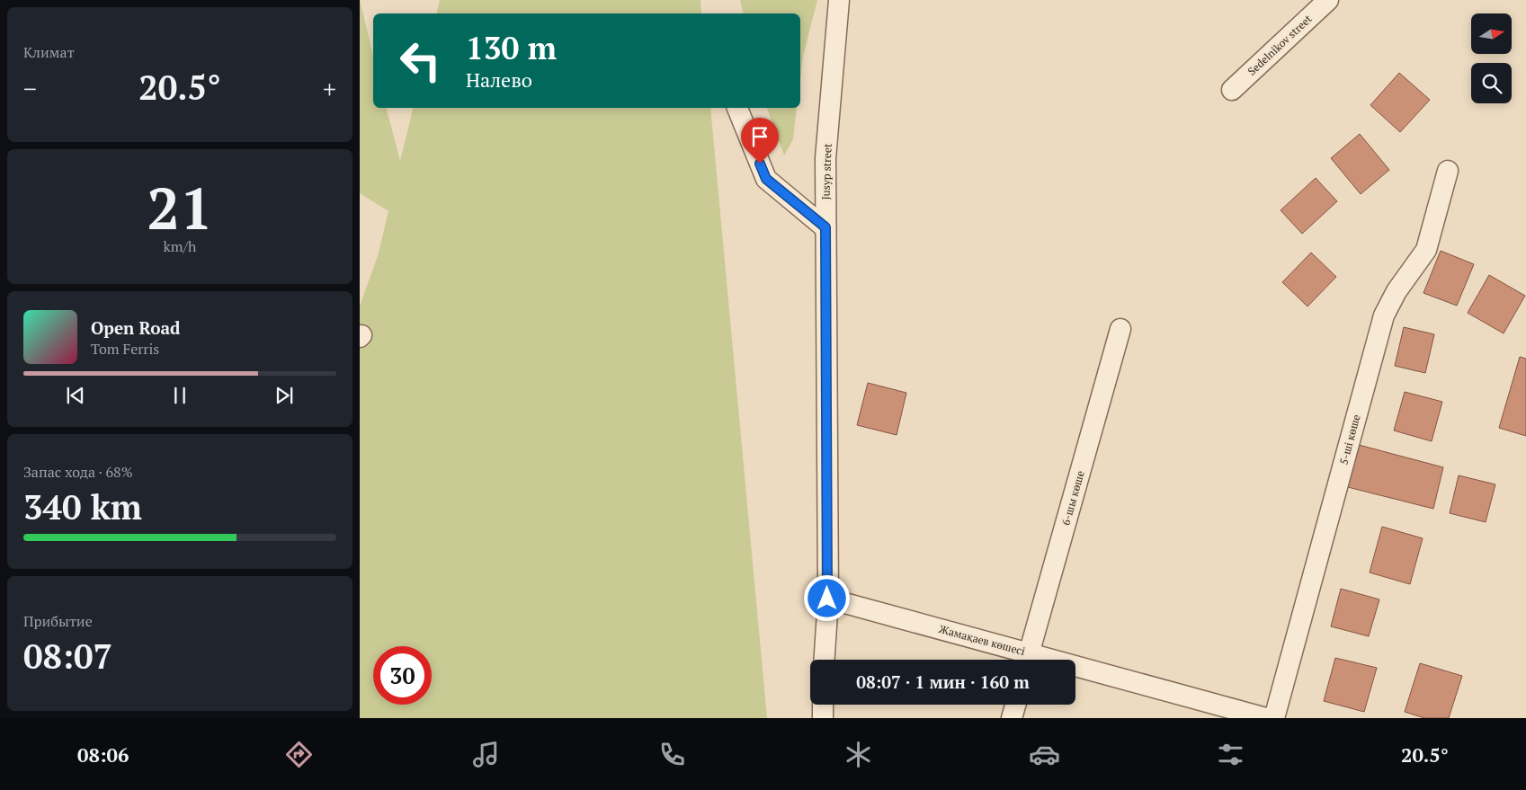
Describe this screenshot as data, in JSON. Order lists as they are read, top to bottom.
{
  "streets": {
    "street": [
      "Sedelnikov street",
      "Jusyp street",
      "5-ші көше",
      "6-шы көше",
      "Жамақаев көшесі"
    ]
  },
  "crossings": [
    ["Jusyp street", "Жамақаев көшесі"],
    ["6-шы көше", "Жамақаев көшесі"]
  ],
  "north": "right",
  "page": {
    "tile": [
      "Климат",
      ["21", "km/h"],
      ["Запас хода · 68%", "340 km"],
      ["Прибытие", "08:07"]
    ],
    "turn": ["130 m", "Налево"],
    "heat": ["−", "20.5°", "+"],
    "song": ["Open Road", "Tom Ferris"],
    "limit": "30",
    "trip": "08:07 · 1 мин · 160 m",
    "tabs": ["08:06", "20.5°"]
  }
}
